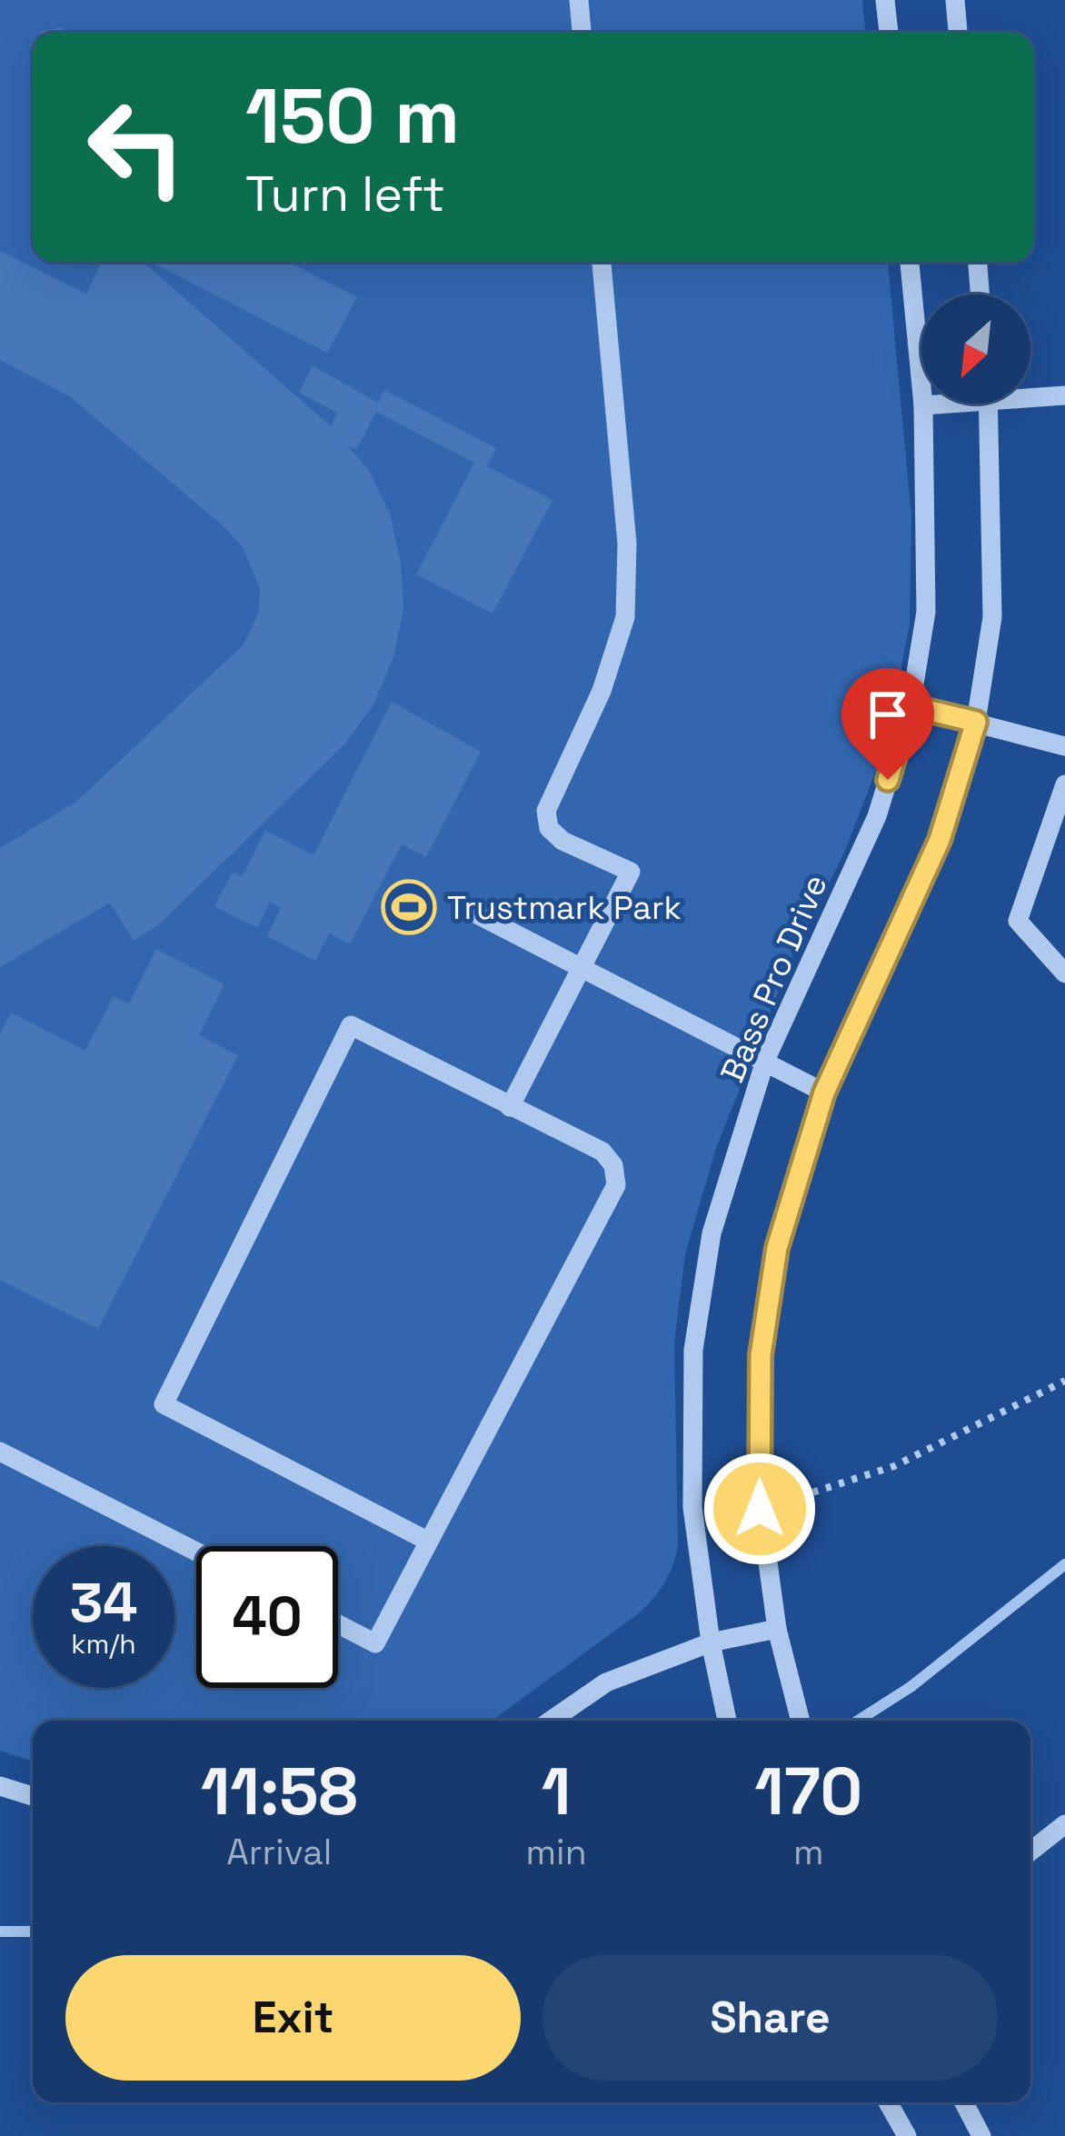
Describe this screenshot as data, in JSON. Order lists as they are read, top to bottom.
{
  "streets": {
    "street": ["Bass Pro Drive"]
  },
  "places": {
    "sports": ["Trustmark Park"]
  },
  "north": "bottom left",
  "page": {
    "turn": ["150 m", "Turn left"],
    "speed": "34 km/h",
    "limit": "40",
    "eta": [
      "11:58",
      "Arrival",
      "1",
      "min",
      "170",
      "m"
    ],
    "buttons": ["Exit", "Share"]
  }
}
